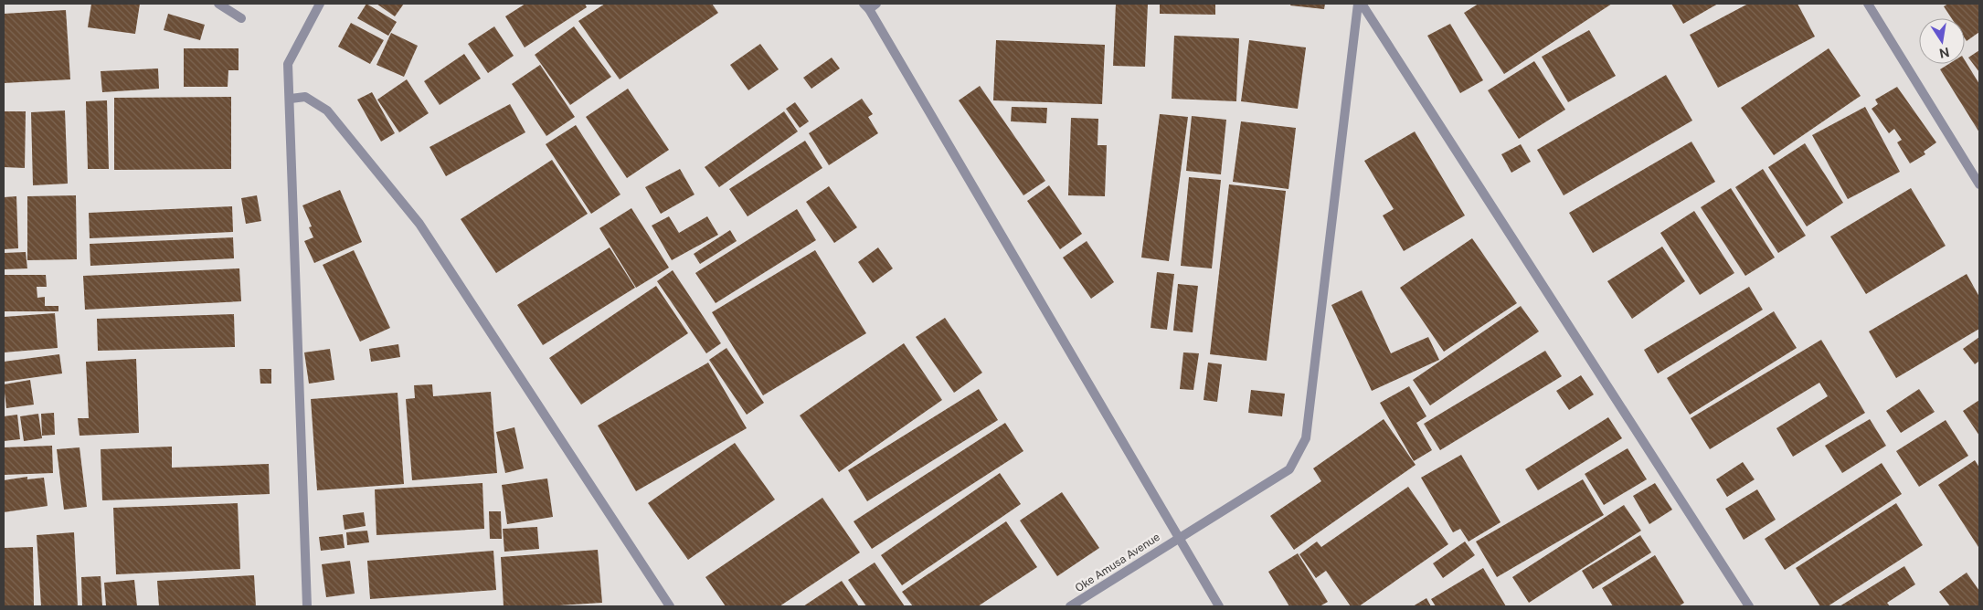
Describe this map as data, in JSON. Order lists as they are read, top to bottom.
{
  "streets": {
    "street": ["Oke Amusa Avenue"]
  },
  "north": "bottom"
}
